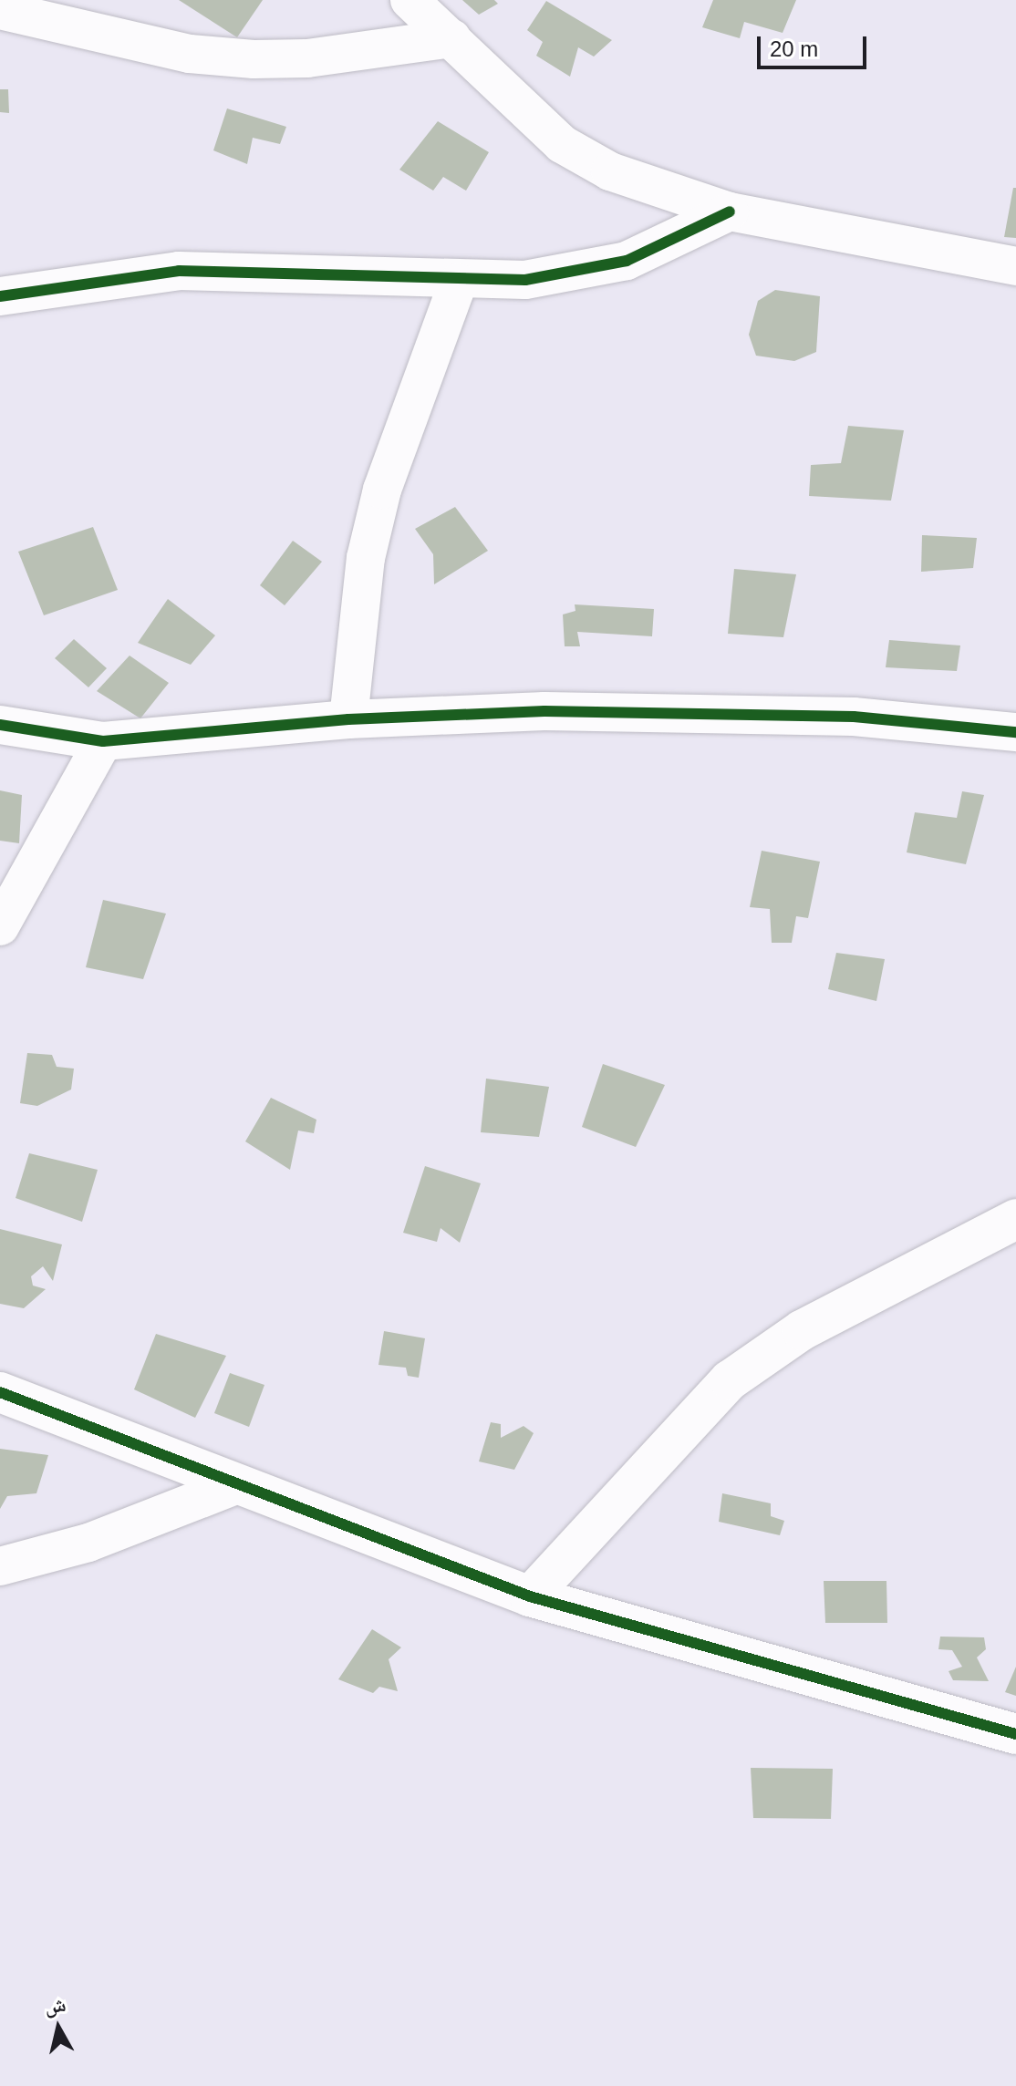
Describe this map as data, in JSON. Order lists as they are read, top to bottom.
{
  "scale_bar": "20 m",
  "north": "top"
}
